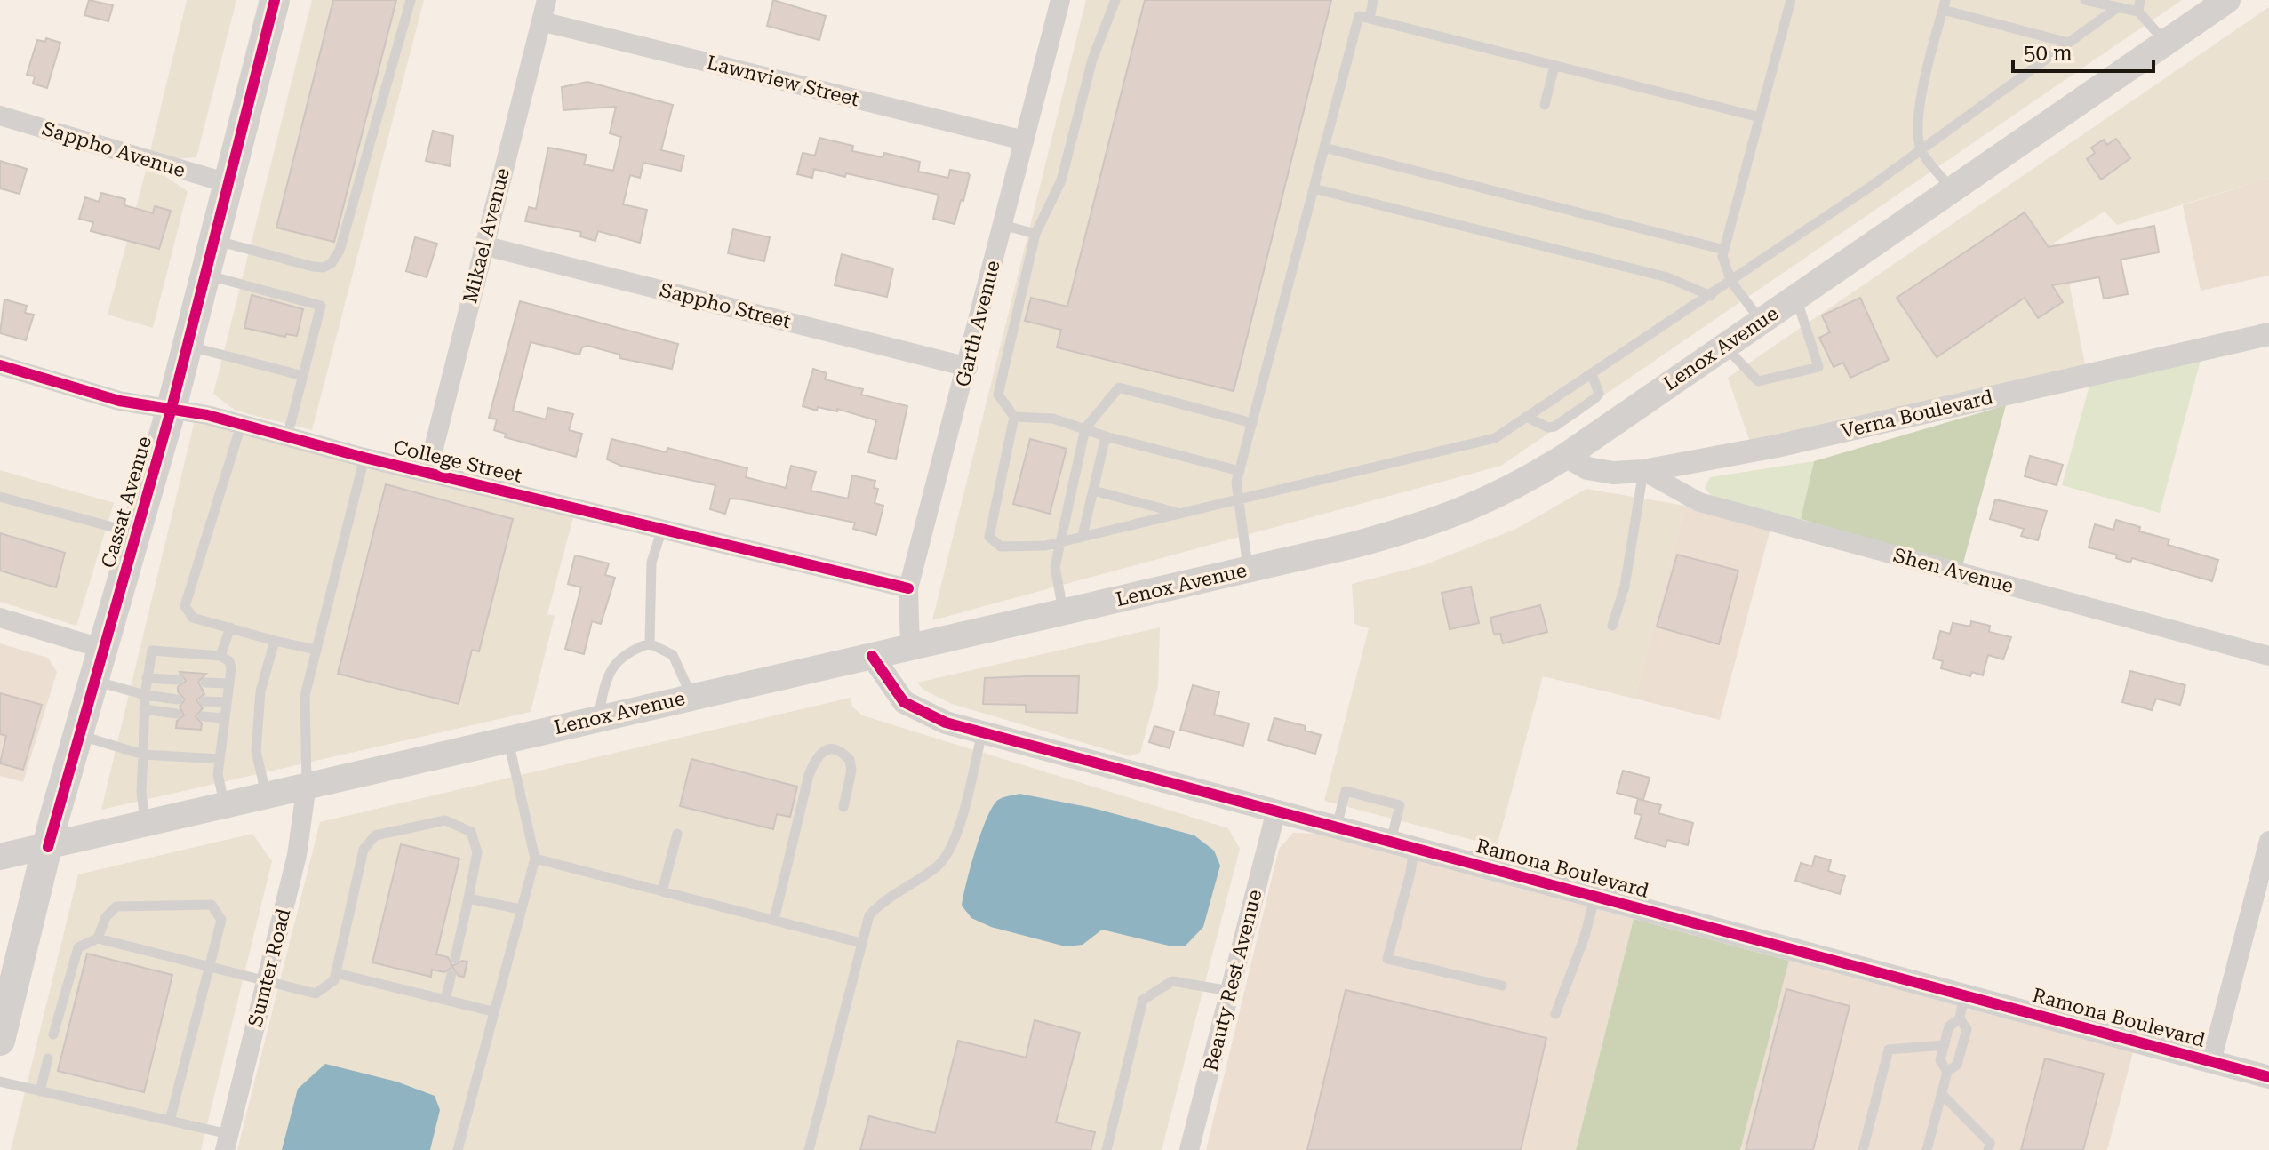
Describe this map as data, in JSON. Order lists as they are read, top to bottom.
{
  "streets": {
    "main road": ["Lenox Avenue", "Cassat Avenue"],
    "street": [
      "Lawnview Street",
      "Sappho Avenue",
      "Mikael Avenue",
      "Sappho Street",
      "Garth Avenue",
      "Verna Boulevard",
      "College Street",
      "Shen Avenue",
      "Ramona Boulevard",
      "Sumter Road",
      "Beauty Rest Avenue"
    ]
  },
  "crossings": [
    ["Lawnview Street", "Mikael Avenue"],
    ["Lawnview Street", "Garth Avenue"],
    ["Sappho Avenue", "Cassat Avenue"],
    ["Mikael Avenue", "Sappho Street"],
    ["Mikael Avenue", "College Street"],
    ["Sappho Street", "Garth Avenue"],
    ["Garth Avenue", "Lenox Avenue"],
    ["Garth Avenue", "College Street"],
    ["Lenox Avenue", "Verna Boulevard"],
    ["Lenox Avenue", "Cassat Avenue"],
    ["Lenox Avenue", "Ramona Boulevard"],
    ["Lenox Avenue", "Sumter Road"],
    ["Verna Boulevard", "Shen Avenue"],
    ["College Street", "Cassat Avenue"],
    ["Ramona Boulevard", "Beauty Rest Avenue"]
  ],
  "scale_bar": "50 m"
}
